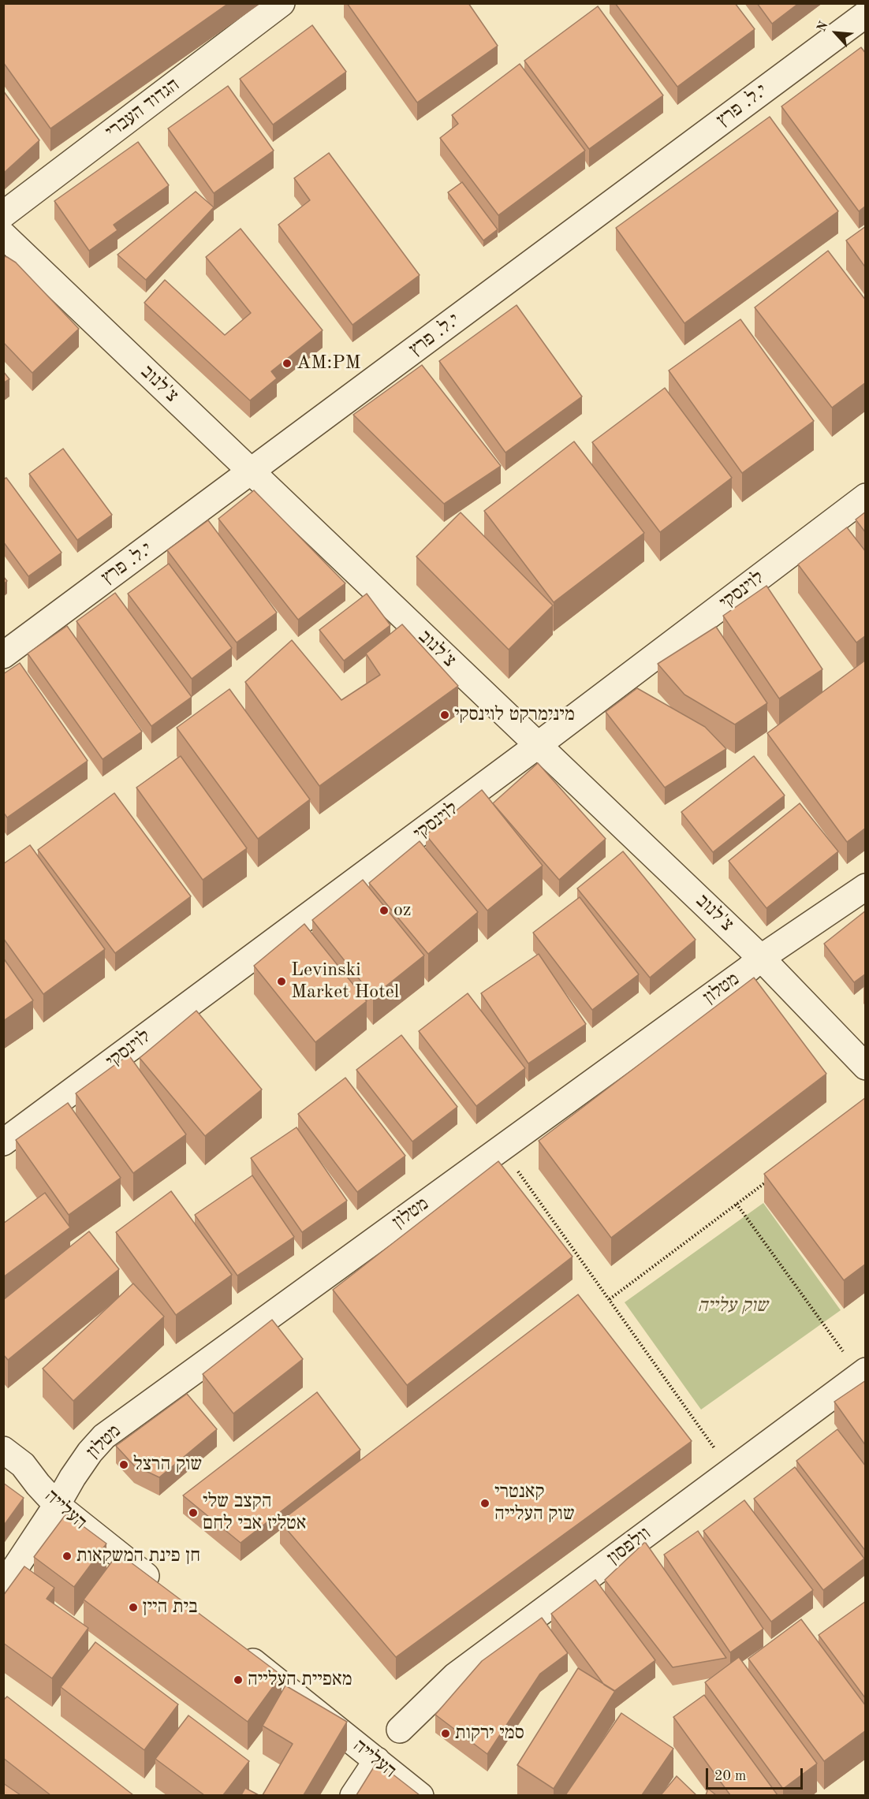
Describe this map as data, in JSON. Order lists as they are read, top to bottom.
{
  "streets": {
    "street": [
      "י.ל. פרץ",
      "הגדוד העברי",
      "צ'לנוב",
      "לוינסקי",
      "מטלון",
      "העלייה",
      "וולפסון"
    ]
  },
  "crossings": [
    ["י.ל. פרץ", "צ'לנוב"],
    ["צ'לנוב", "לוינסקי"],
    ["צ'לנוב", "מטלון"],
    ["מטלון", "העלייה"]
  ],
  "parks": ["שוק עלייה"],
  "places": [
    "AM:PM",
    "מינימרקט לוינסקי",
    "oz",
    "Levinski Market Hotel",
    "שוק הרצל",
    "קאנטרי שוק העלייה",
    "הקצב שלי אטליז אבי לחם",
    "חן פינת המשקאות",
    "בית היין",
    "מאפיית העלייה",
    "סמי ירקות"
  ],
  "scale_bar": "20 m",
  "north": "top left"
}
